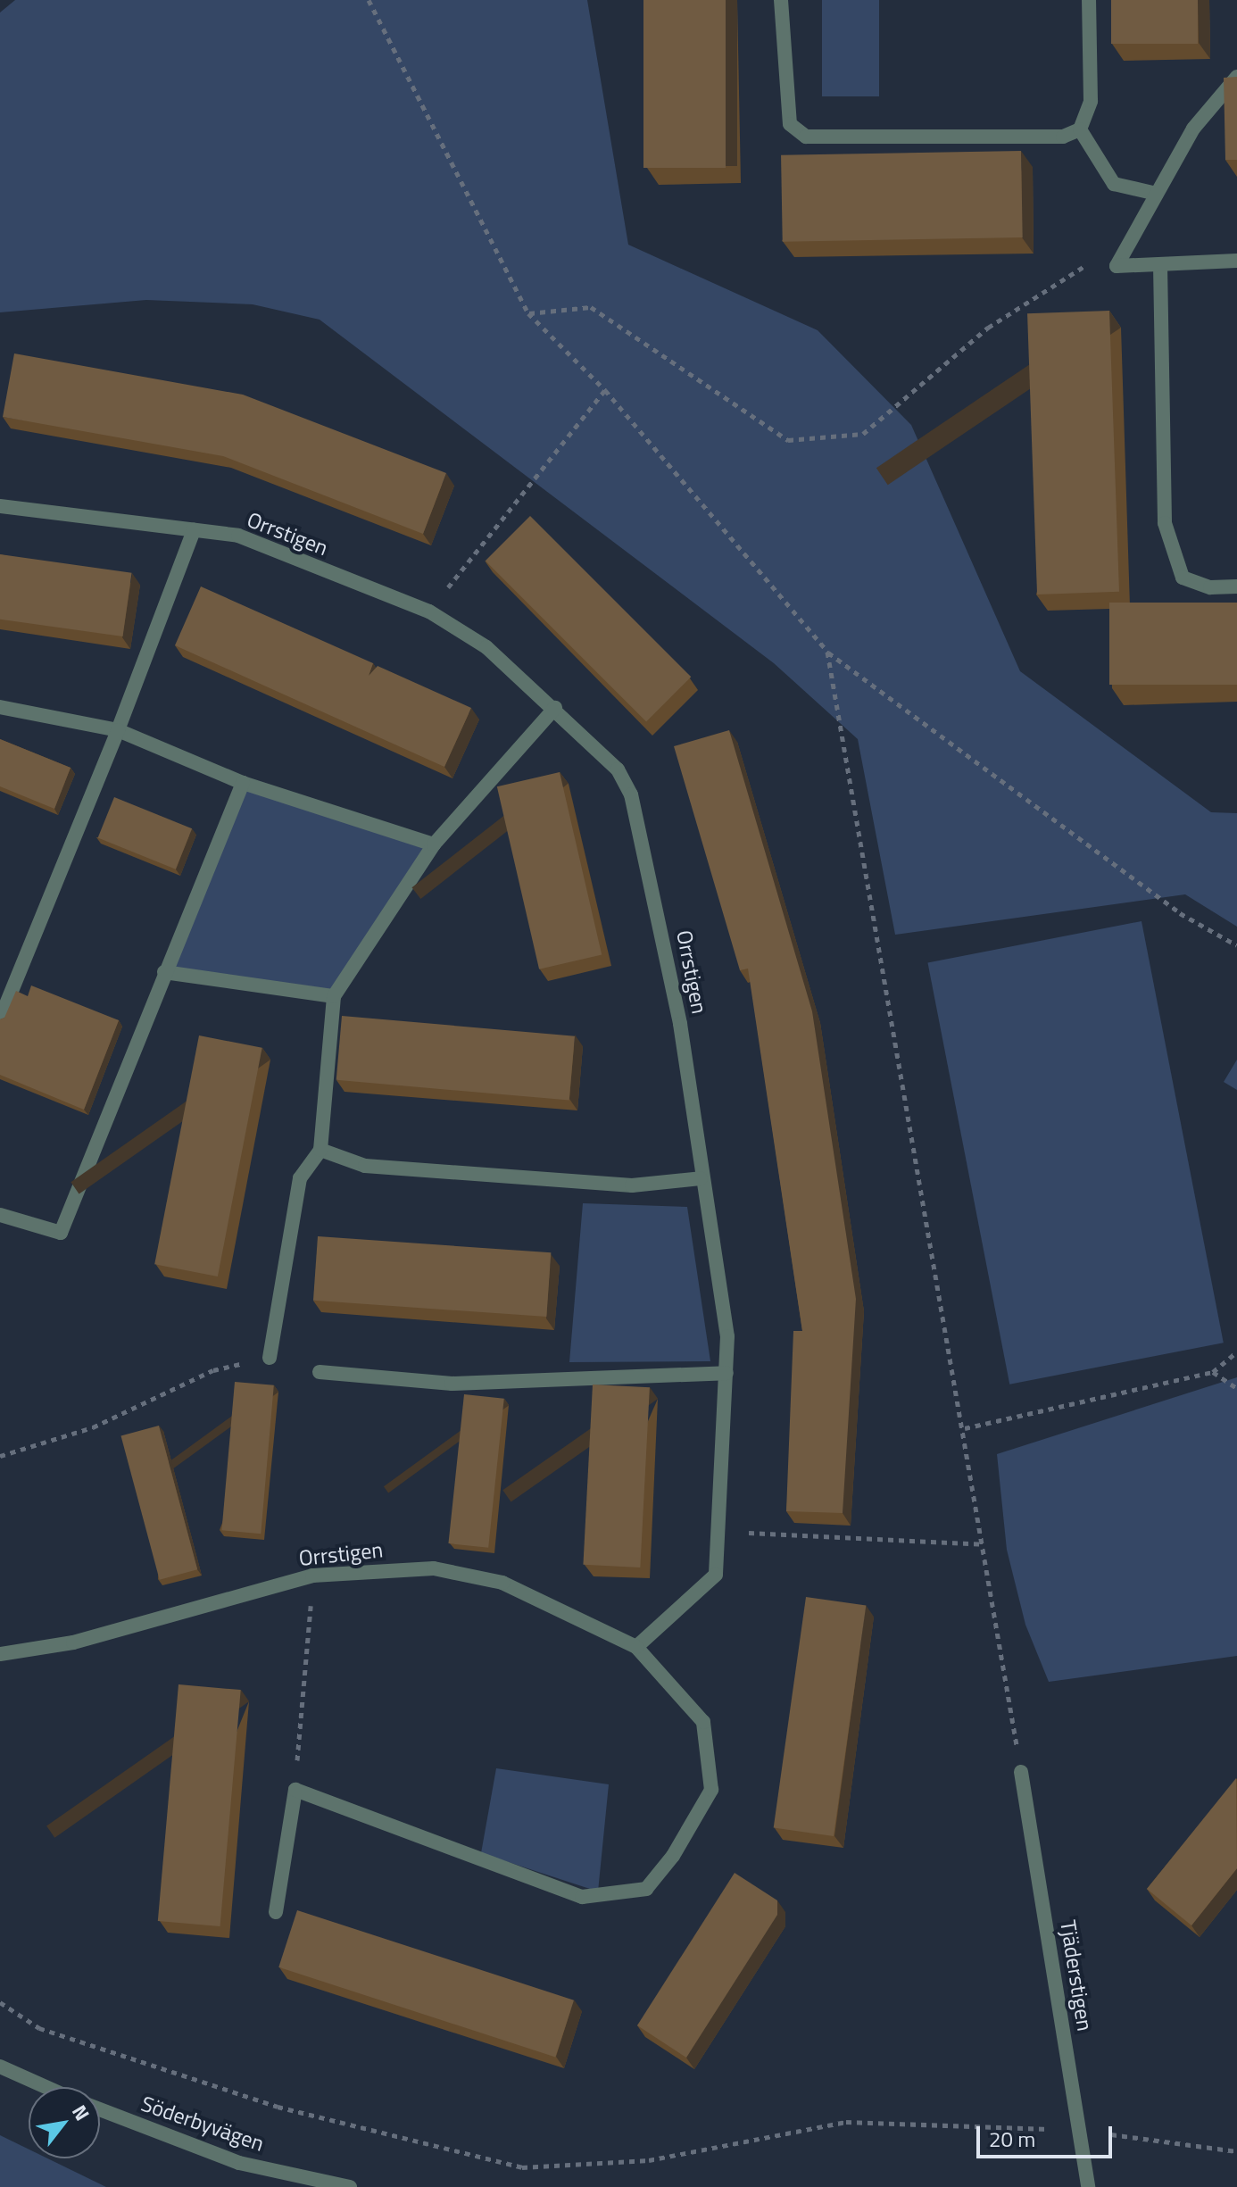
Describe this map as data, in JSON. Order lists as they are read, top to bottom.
{
  "streets": {
    "street": ["Orrstigen", "Tjäderstigen", "Söderbyvägen"]
  },
  "scale_bar": "20 m",
  "north": "top right"
}
